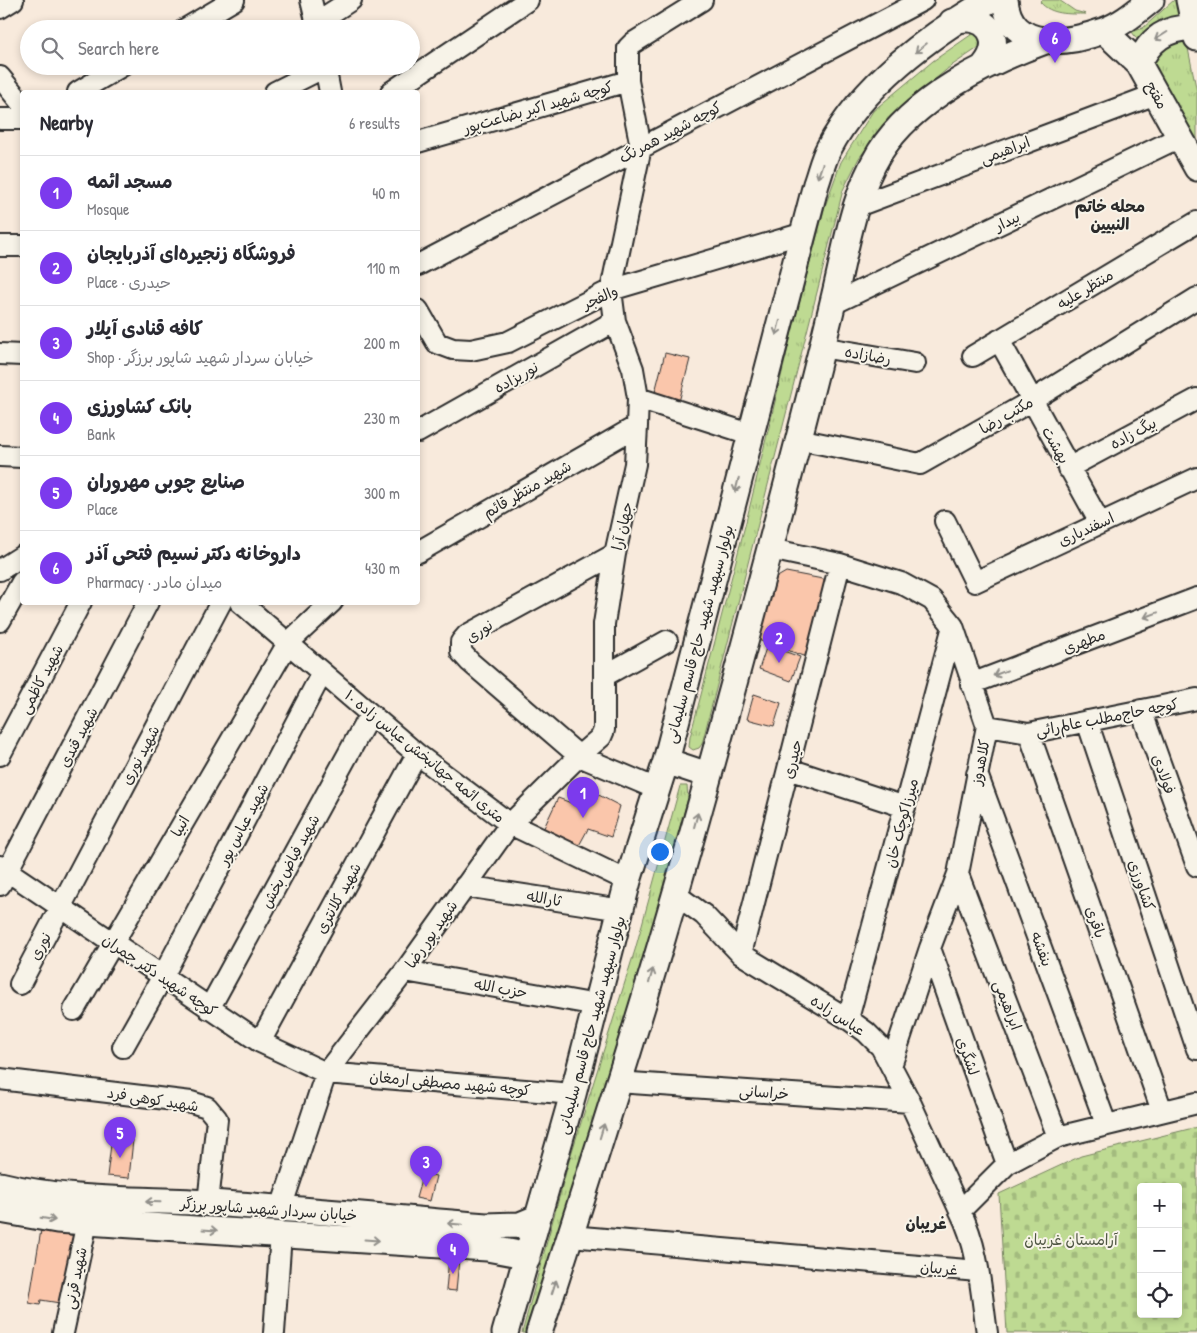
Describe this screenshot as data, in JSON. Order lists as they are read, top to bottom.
{
  "streets": {
    "main road": ["مفتح", "بولوار سپهبد شهید حاج قاسم سلیمانی", "خیابان سردار شهید شاپور برزگر"],
    "street": [
      "کوچه شهید اکبر بضاعت‌پور",
      "کوچه شهید همرنگ",
      "ابراهیمی",
      "بیدار",
      "منتظر علیه",
      "والفجر",
      "رضازاده",
      "نوریزاده",
      "مکتب رضا",
      "بیگ زاده",
      "بهشت",
      "شهید منتظر قائم",
      "جهان آرا",
      "اسفندیاری",
      "نوری",
      "مطهری",
      "شهید کاظمی",
      "کوچه حاج‌مطلب عالم‌رائی",
      "شهید قندی",
      "شهید نوری",
      "۱۰ متری ائمه جهانبخش عباس زاده",
      "حیدری",
      "کلاهدوز",
      "فولادی",
      "میرزاکوچک خان",
      "شهید عباس پور",
      "انبیا",
      "شهید فیاض بخش",
      "کشاورزی",
      "شهید کلانتری",
      "ثارالله",
      "باقری",
      "شهید پور رضا",
      "بنفشه",
      "کوچه شهید دکتر چمران",
      "حزب الله",
      "عباس زاده",
      "لشگری",
      "کوچه شهید مصطفی ارمغان",
      "خراسانی",
      "شهید کوهی فرد",
      "غریبان",
      "شهید قرنی"
    ]
  },
  "crossings": [
    ["مفتح", "ابراهیمی"],
    ["مفتح", "بیدار"],
    ["کوچه شهید همرنگ", "جهان آرا"],
    ["ابراهیمی", "کلاهدوز"],
    ["منتظر علیه", "بهشت"],
    ["والفجر", "جهان آرا"],
    ["والفجر", "بولوار سپهبد شهید حاج قاسم سلیمانی"],
    ["نوریزاده", "جهان آرا"],
    ["مکتب رضا", "بهشت"],
    ["بیگ زاده", "بهشت"],
    ["بهشت", "اسفندیاری"],
    ["شهید منتظر قائم", "جهان آرا"],
    ["جهان آرا", "نوری"],
    ["جهان آرا", "شهید پور رضا"],
    ["نوری", "شهید نوری"],
    ["نوری", "شهید پور رضا"],
    ["نوری", "کوچه شهید دکتر چمران"],
    ["بولوار سپهبد شهید حاج قاسم سلیمانی", "۱۰ متری ائمه جهانبخش عباس زاده"],
    ["بولوار سپهبد شهید حاج قاسم سلیمانی", "ثارالله"],
    ["بولوار سپهبد شهید حاج قاسم سلیمانی", "حزب الله"],
    ["بولوار سپهبد شهید حاج قاسم سلیمانی", "کوچه شهید مصطفی ارمغان"],
    ["بولوار سپهبد شهید حاج قاسم سلیمانی", "خیابان سردار شهید شاپور برزگر"],
    ["مطهری", "کلاهدوز"],
    ["کوچه حاج‌مطلب عالم‌رائی", "کلاهدوز"],
    ["کوچه حاج‌مطلب عالم‌رائی", "فولادی"],
    ["کوچه حاج‌مطلب عالم‌رائی", "کشاورزی"],
    ["کوچه حاج‌مطلب عالم‌رائی", "باقری"],
    ["شهید قندی", "کوچه شهید دکتر چمران"],
    ["شهید نوری", "کوچه شهید دکتر چمران"],
    ["۱۰ متری ائمه جهانبخش عباس زاده", "شهید عباس پور"],
    ["۱۰ متری ائمه جهانبخش عباس زاده", "انبیا"],
    ["۱۰ متری ائمه جهانبخش عباس زاده", "شهید فیاض بخش"],
    ["۱۰ متری ائمه جهانبخش عباس زاده", "شهید کلانتری"],
    ["۱۰ متری ائمه جهانبخش عباس زاده", "شهید پور رضا"],
    ["حیدری", "کلاهدوز"],
    ["حیدری", "عباس زاده"],
    ["کلاهدوز", "میرزاکوچک خان"],
    ["کلاهدوز", "بنفشه"],
    ["کلاهدوز", "عباس زاده"],
    ["کلاهدوز", "لشگری"],
    ["میرزاکوچک خان", "عباس زاده"],
    ["شهید عباس پور", "کوچه شهید دکتر چمران"],
    ["انبیا", "کوچه شهید دکتر چمران"],
    ["شهید فیاض بخش", "کوچه شهید دکتر چمران"],
    ["شهید کلانتری", "کوچه شهید دکتر چمران"],
    ["ثارالله", "شهید پور رضا"],
    ["شهید پور رضا", "کوچه شهید دکتر چمران"],
    ["شهید پور رضا", "حزب الله"],
    ["شهید پور رضا", "کوچه شهید مصطفی ارمغان"],
    ["شهید پور رضا", "خیابان سردار شهید شاپور برزگر"],
    ["کوچه شهید دکتر چمران", "کوچه شهید مصطفی ارمغان"],
    ["عباس زاده", "خراسانی"],
    ["عباس زاده", "غریبان"],
    ["شهید کوهی فرد", "خیابان سردار شهید شاپور برزگر"],
    ["خیابان سردار شهید شاپور برزگر", "شهید قرنی"]
  ],
  "one_way": ["مطهری"],
  "districts": ["محله خاتم النبیین", "غریبان"],
  "parks": ["آرامستان غریبان"],
  "page": {
    "search": "Search here",
    "pins": [
      "6",
      "2",
      "1",
      "5",
      "3",
      "4"
    ],
    "heading": ["Nearby", "6 results"],
    "list": [
      {
        "mark": "1",
        "name": "مسجد ائمه",
        "note": "Mosque",
        "value": "40 m"
      },
      {
        "mark": "2",
        "name": "فروشگاه زنجیره‌ای آذربایجان",
        "note": "Place · حیدری",
        "value": "110 m"
      },
      {
        "mark": "3",
        "name": "کافه قنادی آیلار",
        "note": "Shop · خیابان سردار شهید شاپور برزگر",
        "value": "200 m"
      },
      {
        "mark": "4",
        "name": "بانک کشاورزی",
        "note": "Bank",
        "value": "230 m"
      },
      {
        "mark": "5",
        "name": "صنایع چوبی مهروران",
        "note": "Place",
        "value": "300 m"
      },
      {
        "mark": "6",
        "name": "داروخانه دکتر نسیم فتحی آذر",
        "note": "Pharmacy · میدان مادر",
        "value": "430 m"
      }
    ],
    "map_buttons": ["+", "−"]
  }
}
